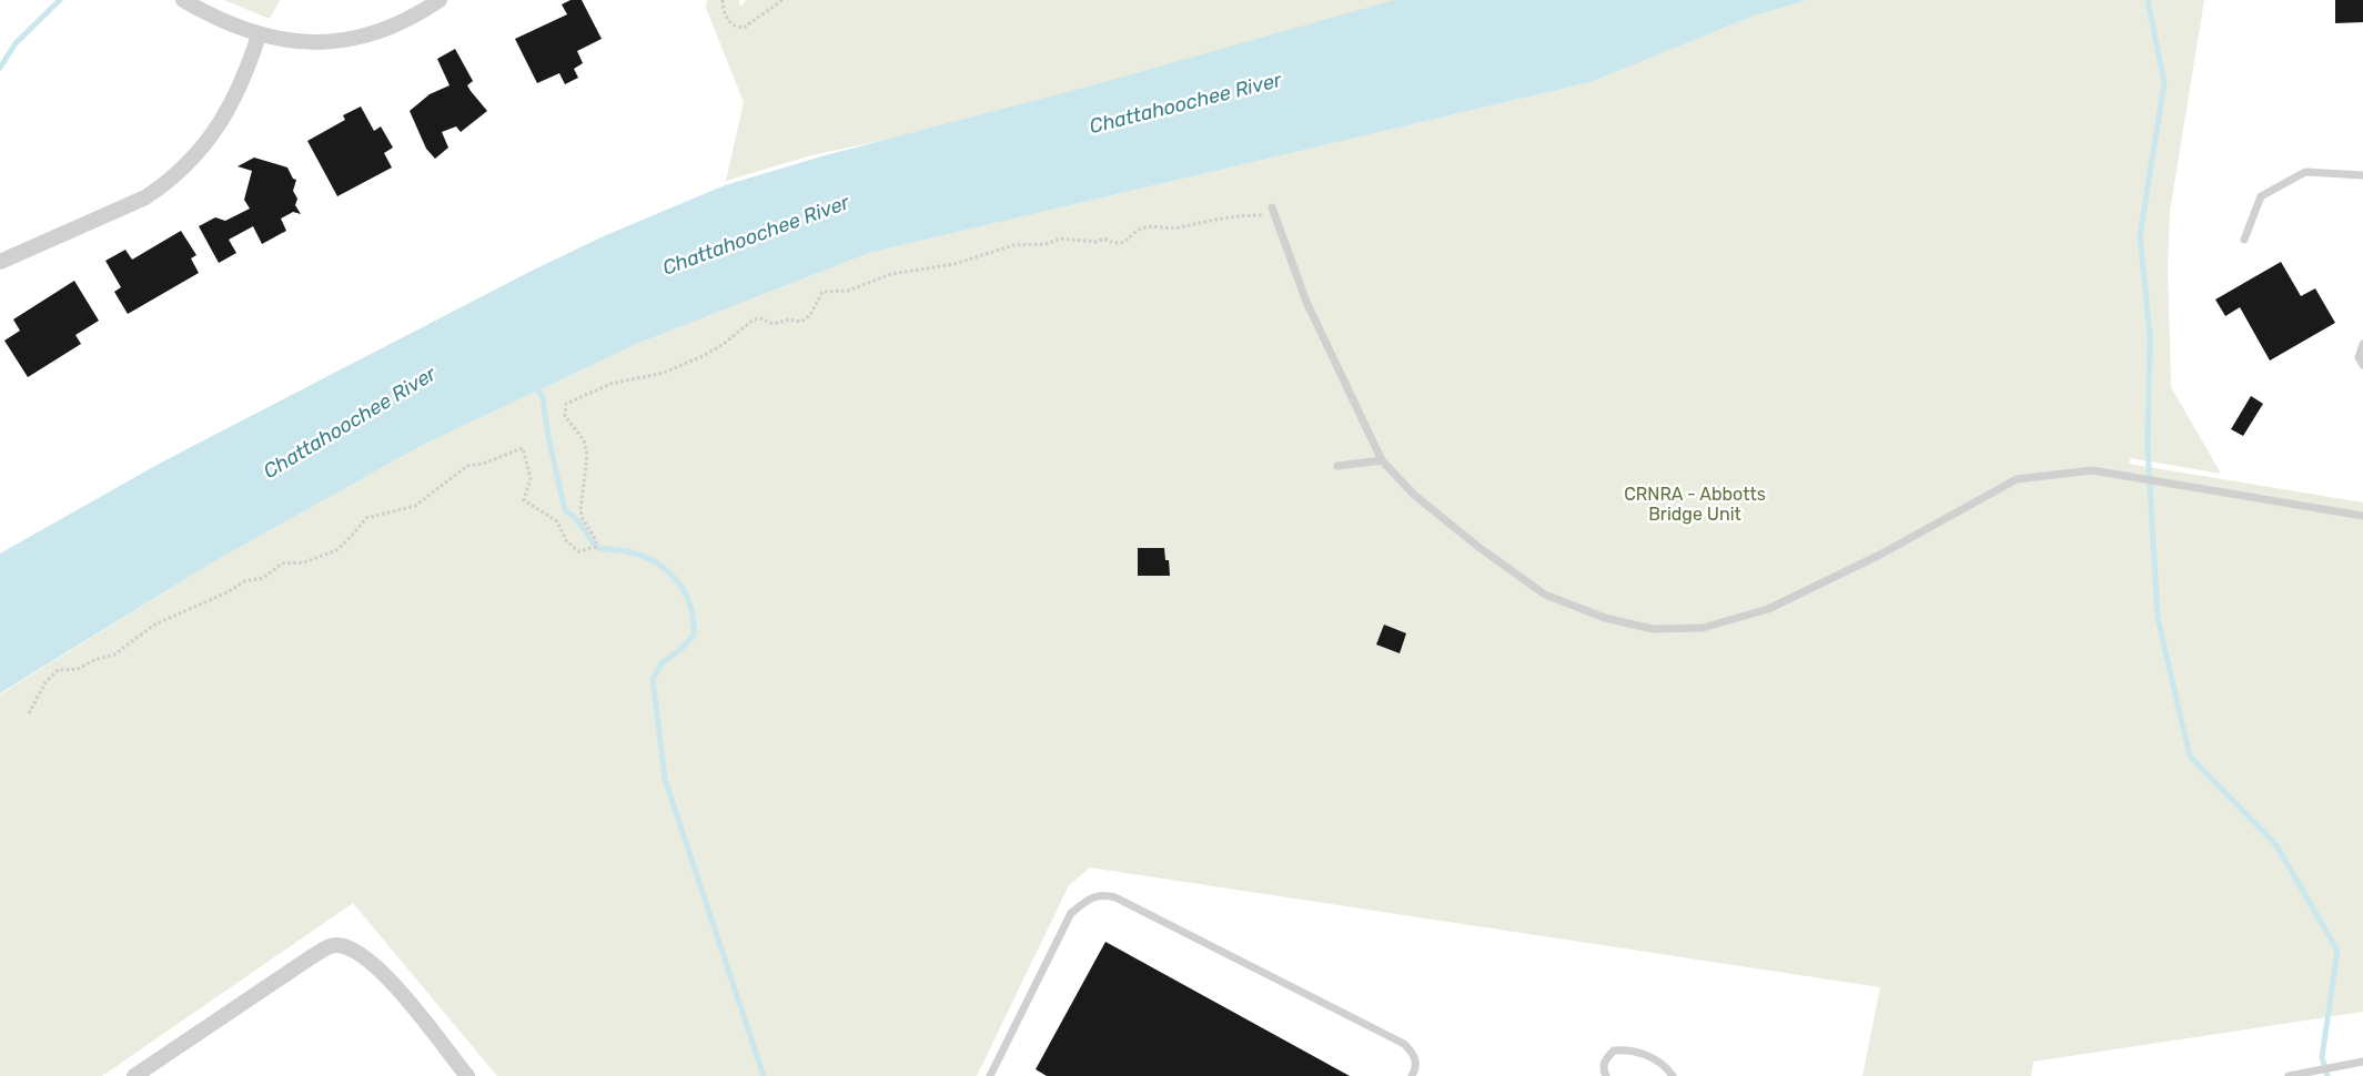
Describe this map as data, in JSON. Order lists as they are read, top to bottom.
{
  "water": ["Chattahoochee River"],
  "parks": ["CRNRA - Abbotts Bridge Unit"]
}
